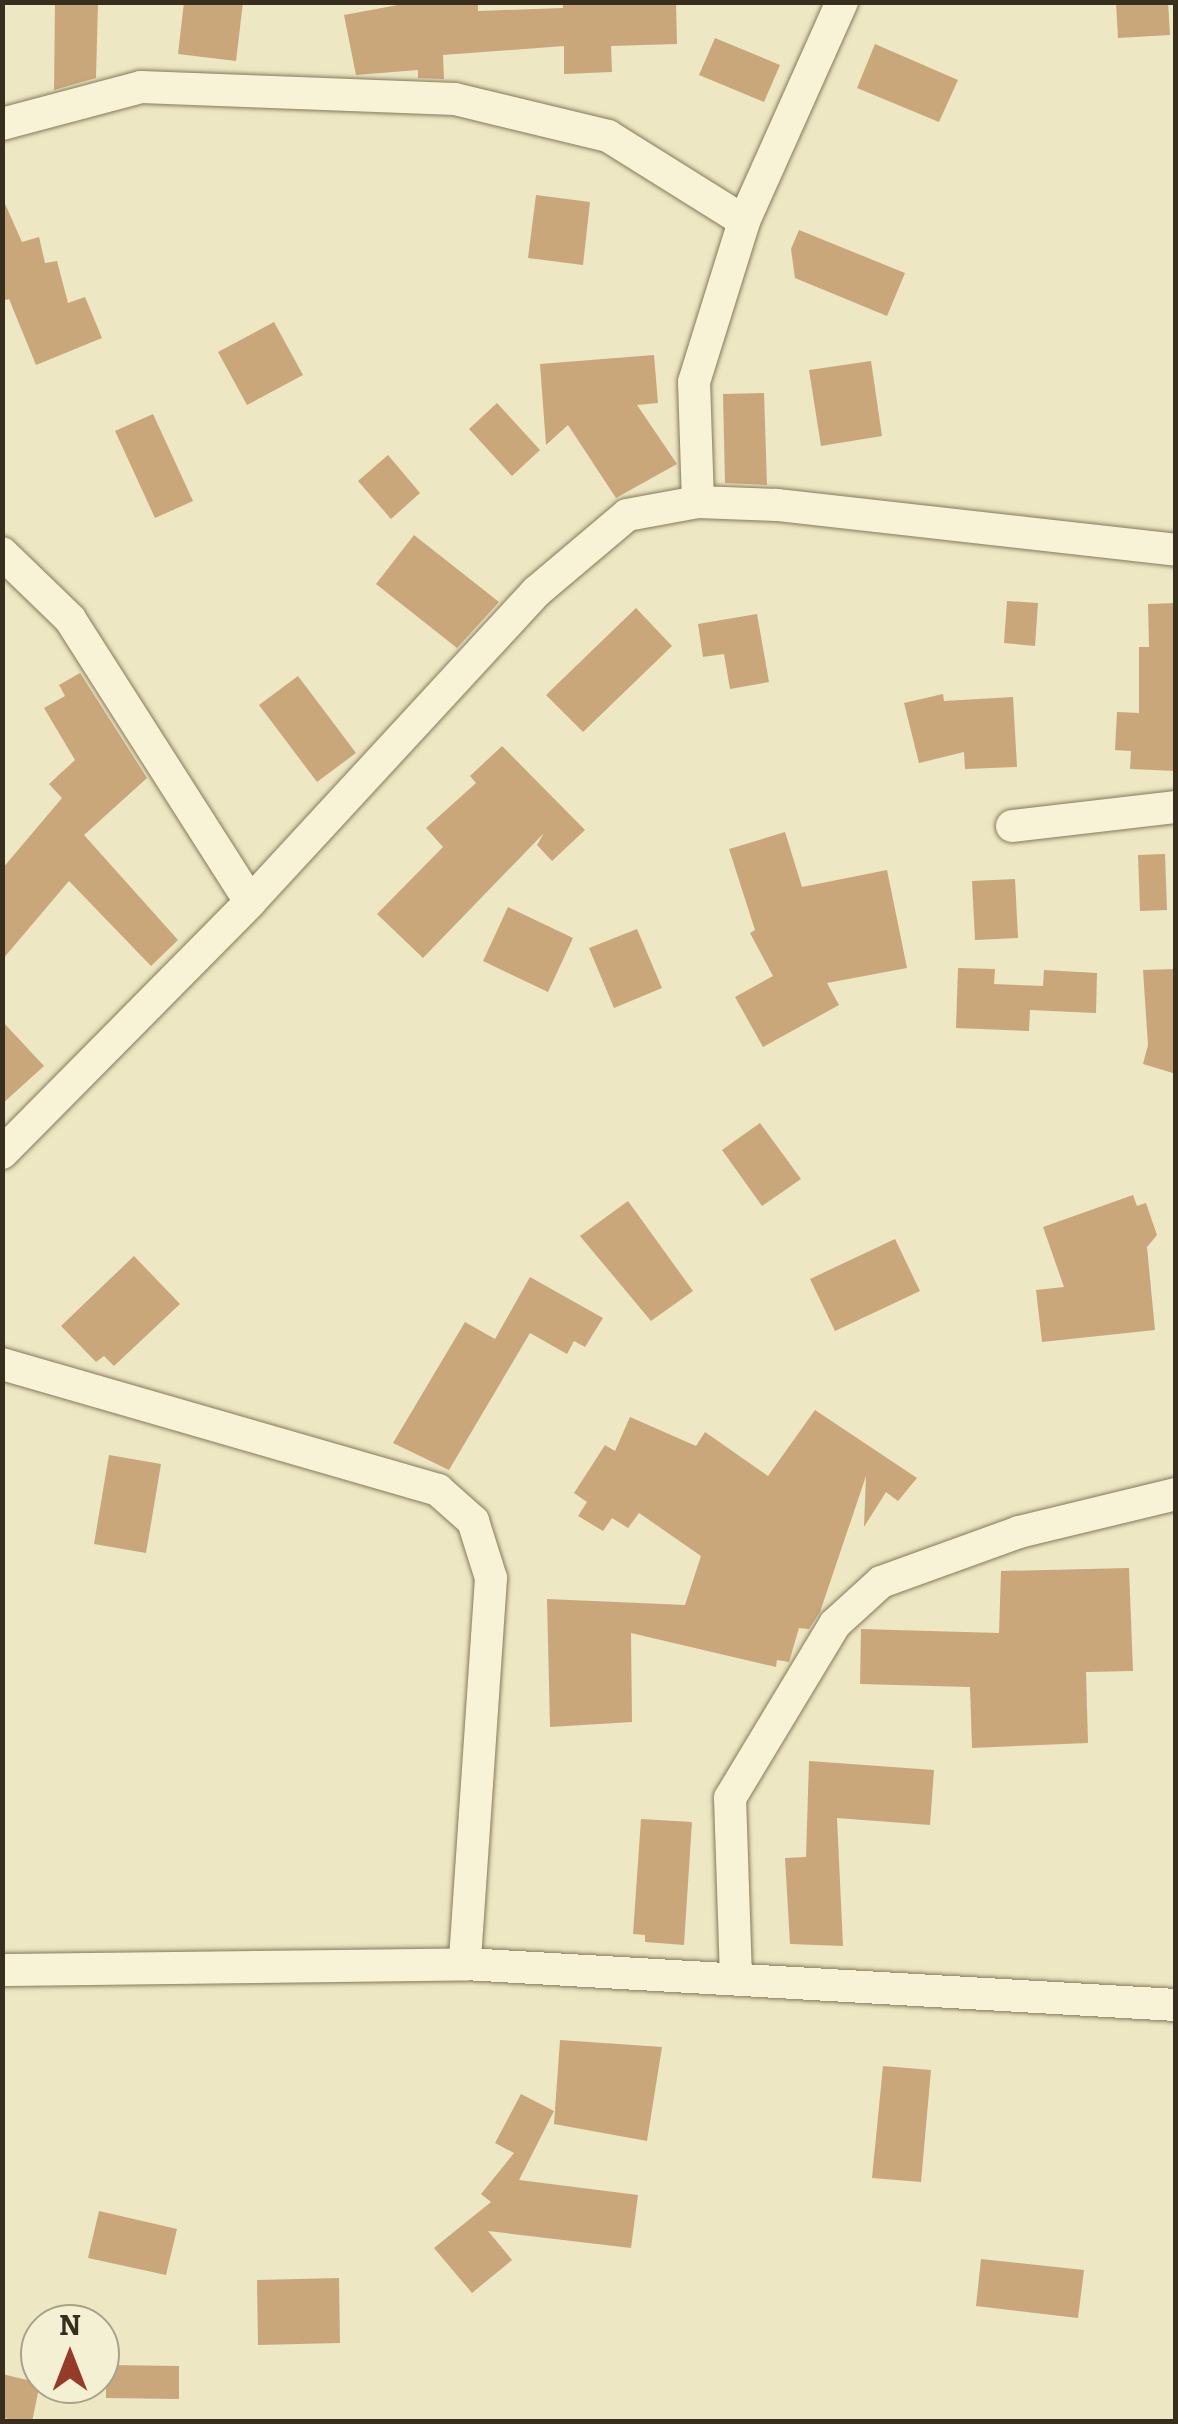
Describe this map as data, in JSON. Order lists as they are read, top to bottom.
{
  "north": "top"
}
